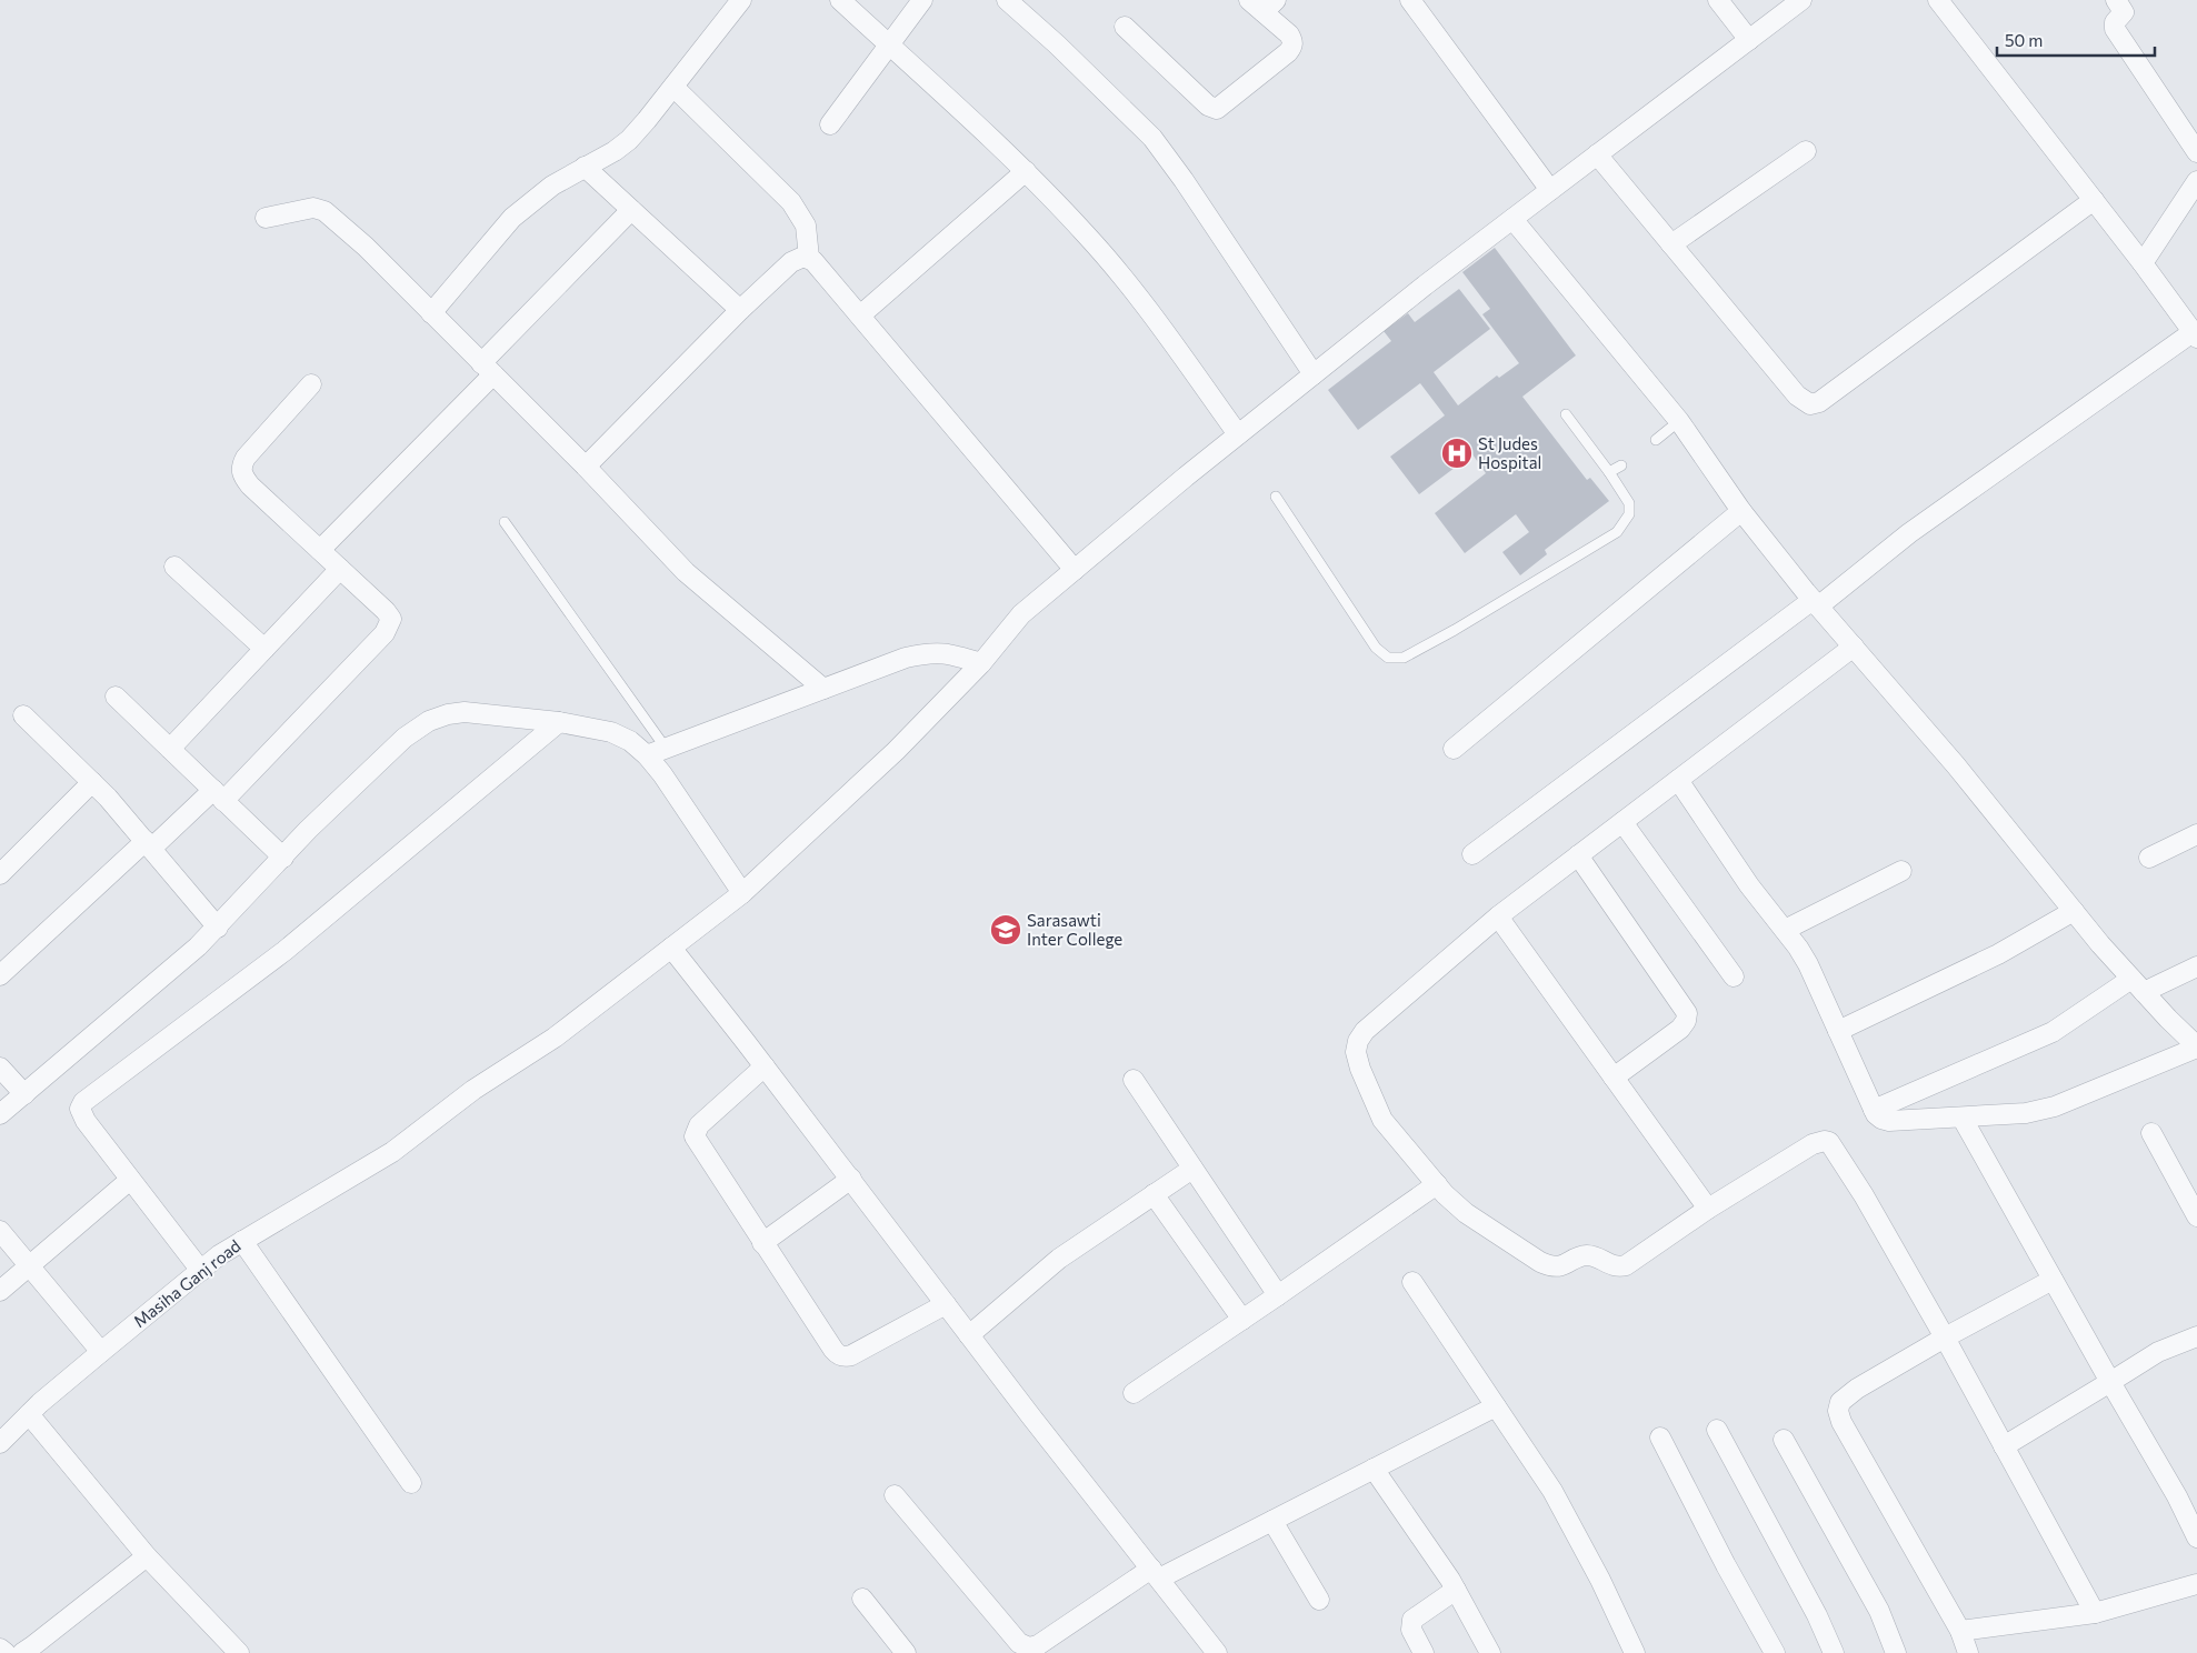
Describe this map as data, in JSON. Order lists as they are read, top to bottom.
{
  "streets": {
    "street": ["Masiha Ganj road"]
  },
  "places": {
    "hospital": ["St Judes Hospital"],
    "school or university": ["Sarasawti Inter College"]
  },
  "scale_bar": "50 m"
}
